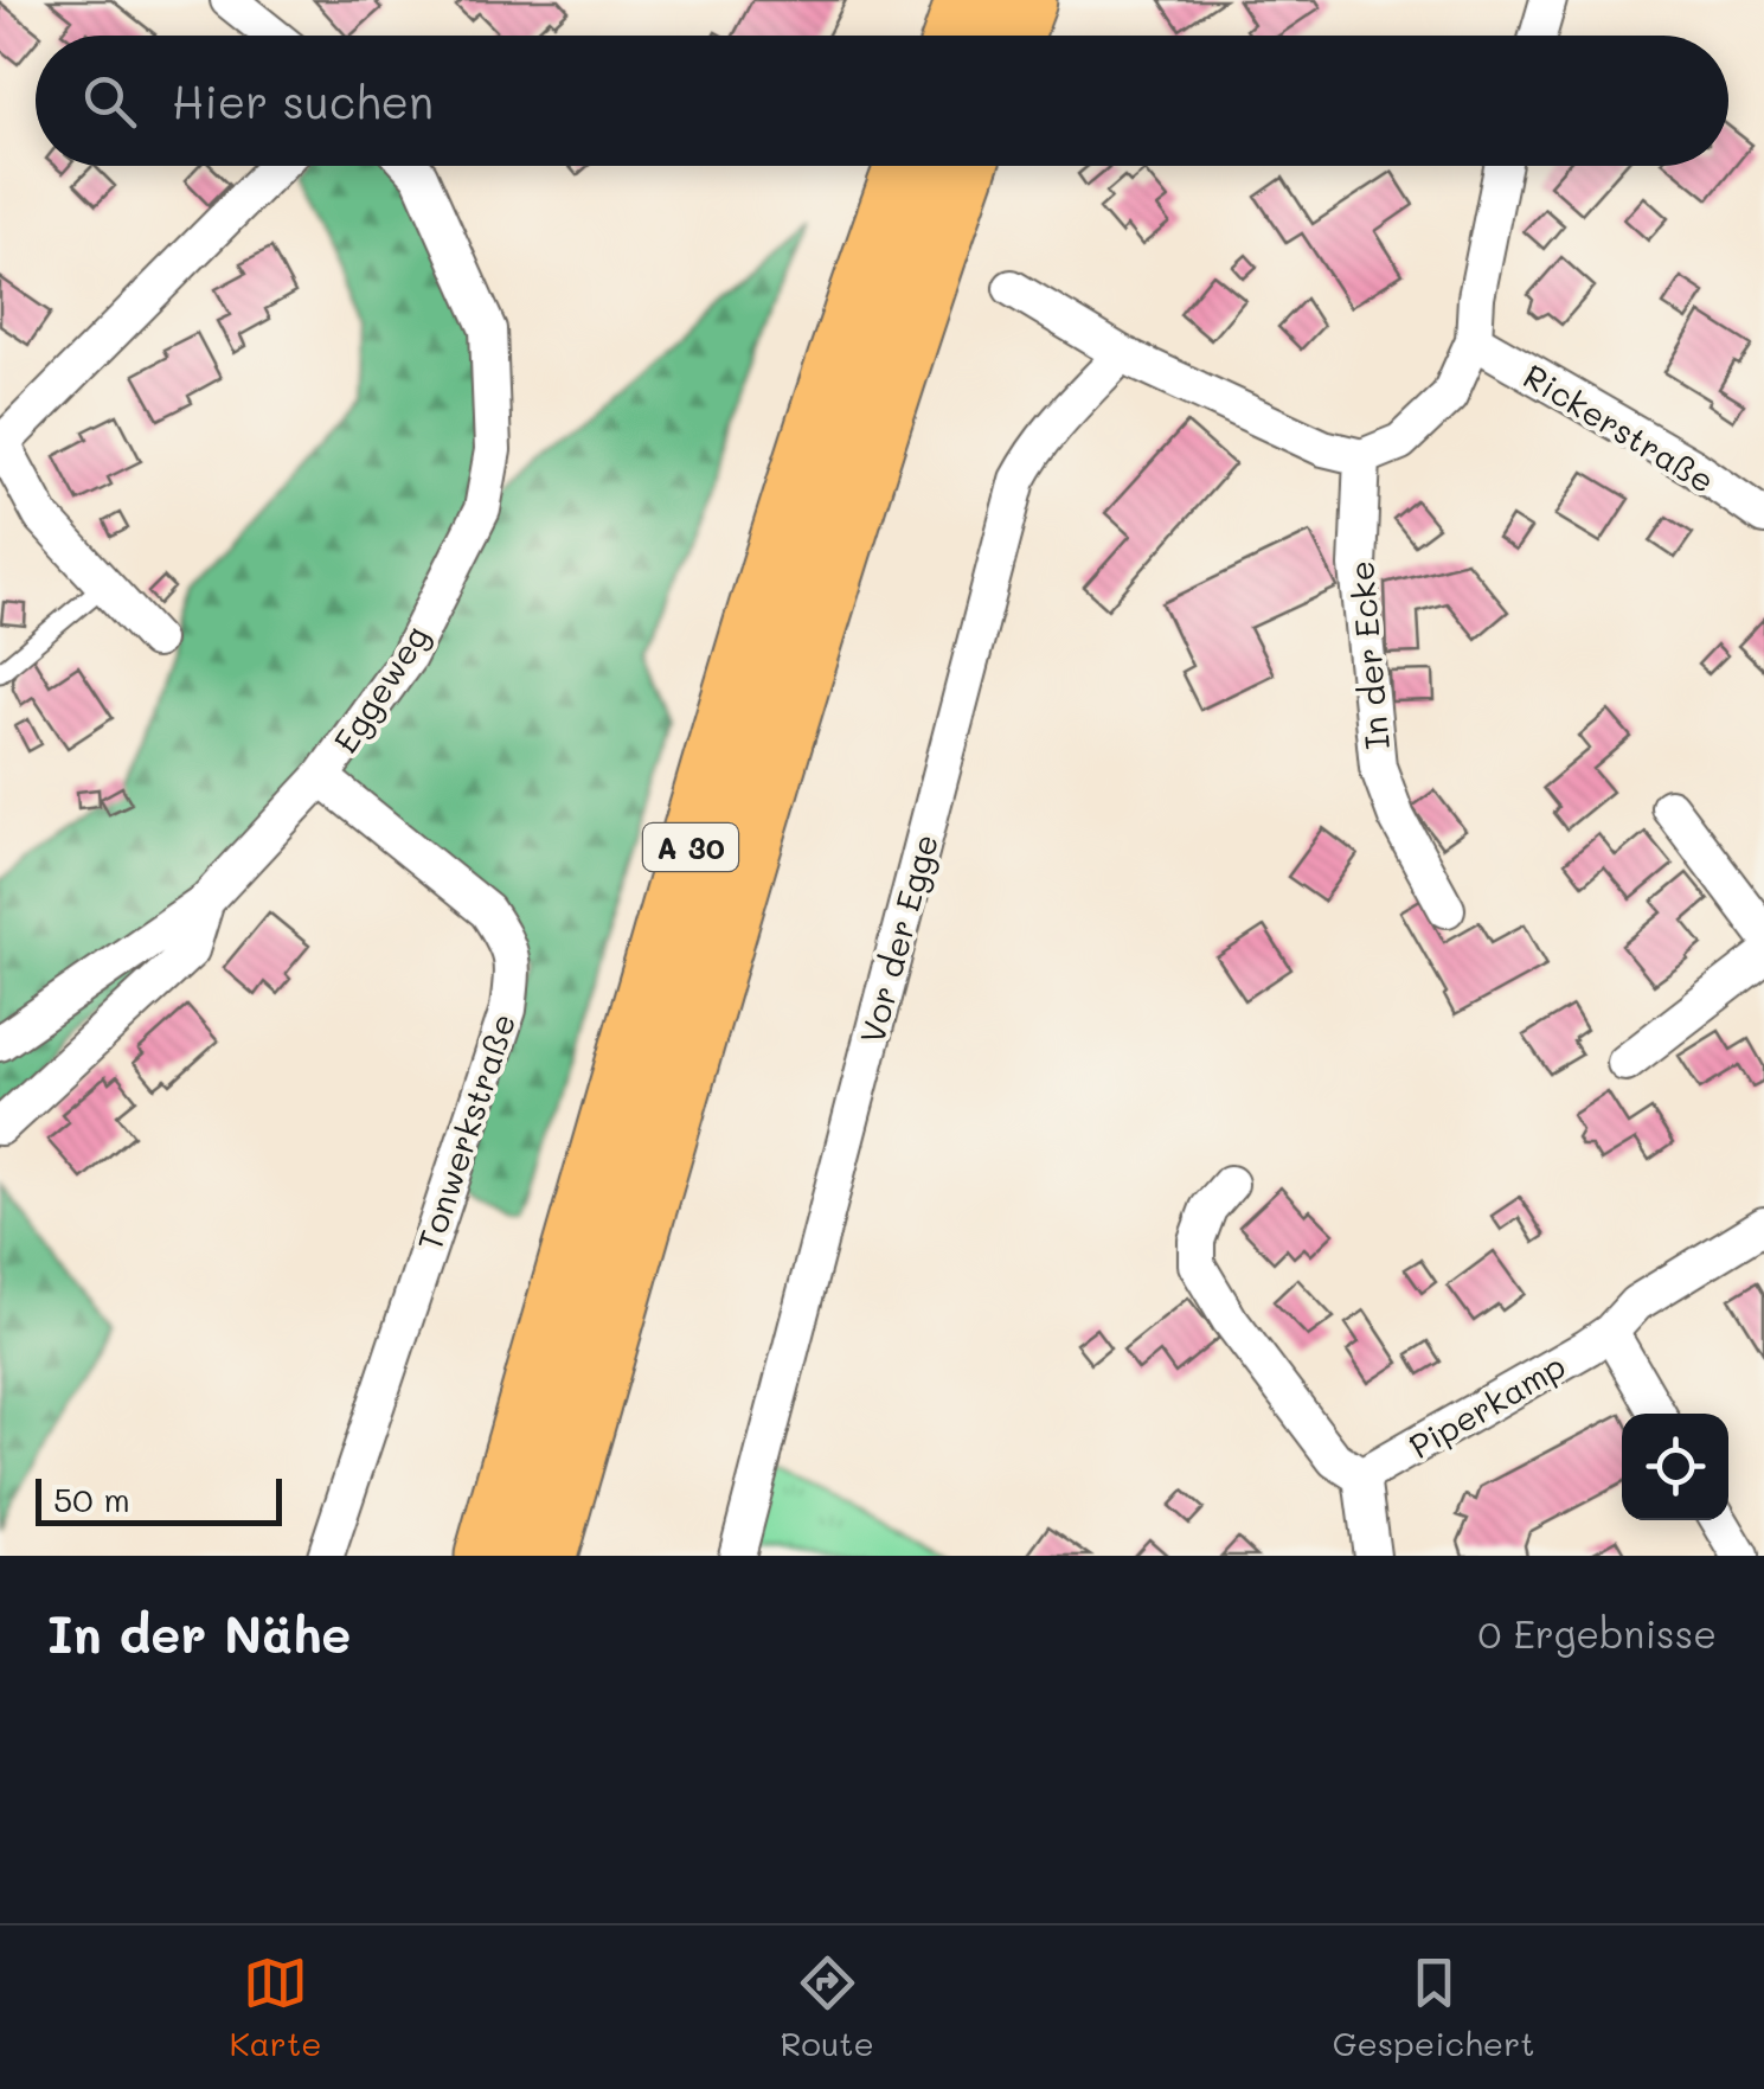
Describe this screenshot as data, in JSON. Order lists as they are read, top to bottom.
{
  "streets": {
    "highway": ["A 30"],
    "street": [
      "Rickerstraße",
      "In der Ecke",
      "Eggeweg",
      "Vor der Egge",
      "Tonwerkstraße",
      "Piperkamp"
    ]
  },
  "crossings": [
    ["Eggeweg", "Tonwerkstraße"]
  ],
  "scale_bar": "50 m",
  "page": {
    "search": "Hier suchen",
    "scale": "50 m",
    "heading": ["In der Nähe", "0 Ergebnisse"],
    "nav": ["Karte", "Route", "Gespeichert"]
  }
}
